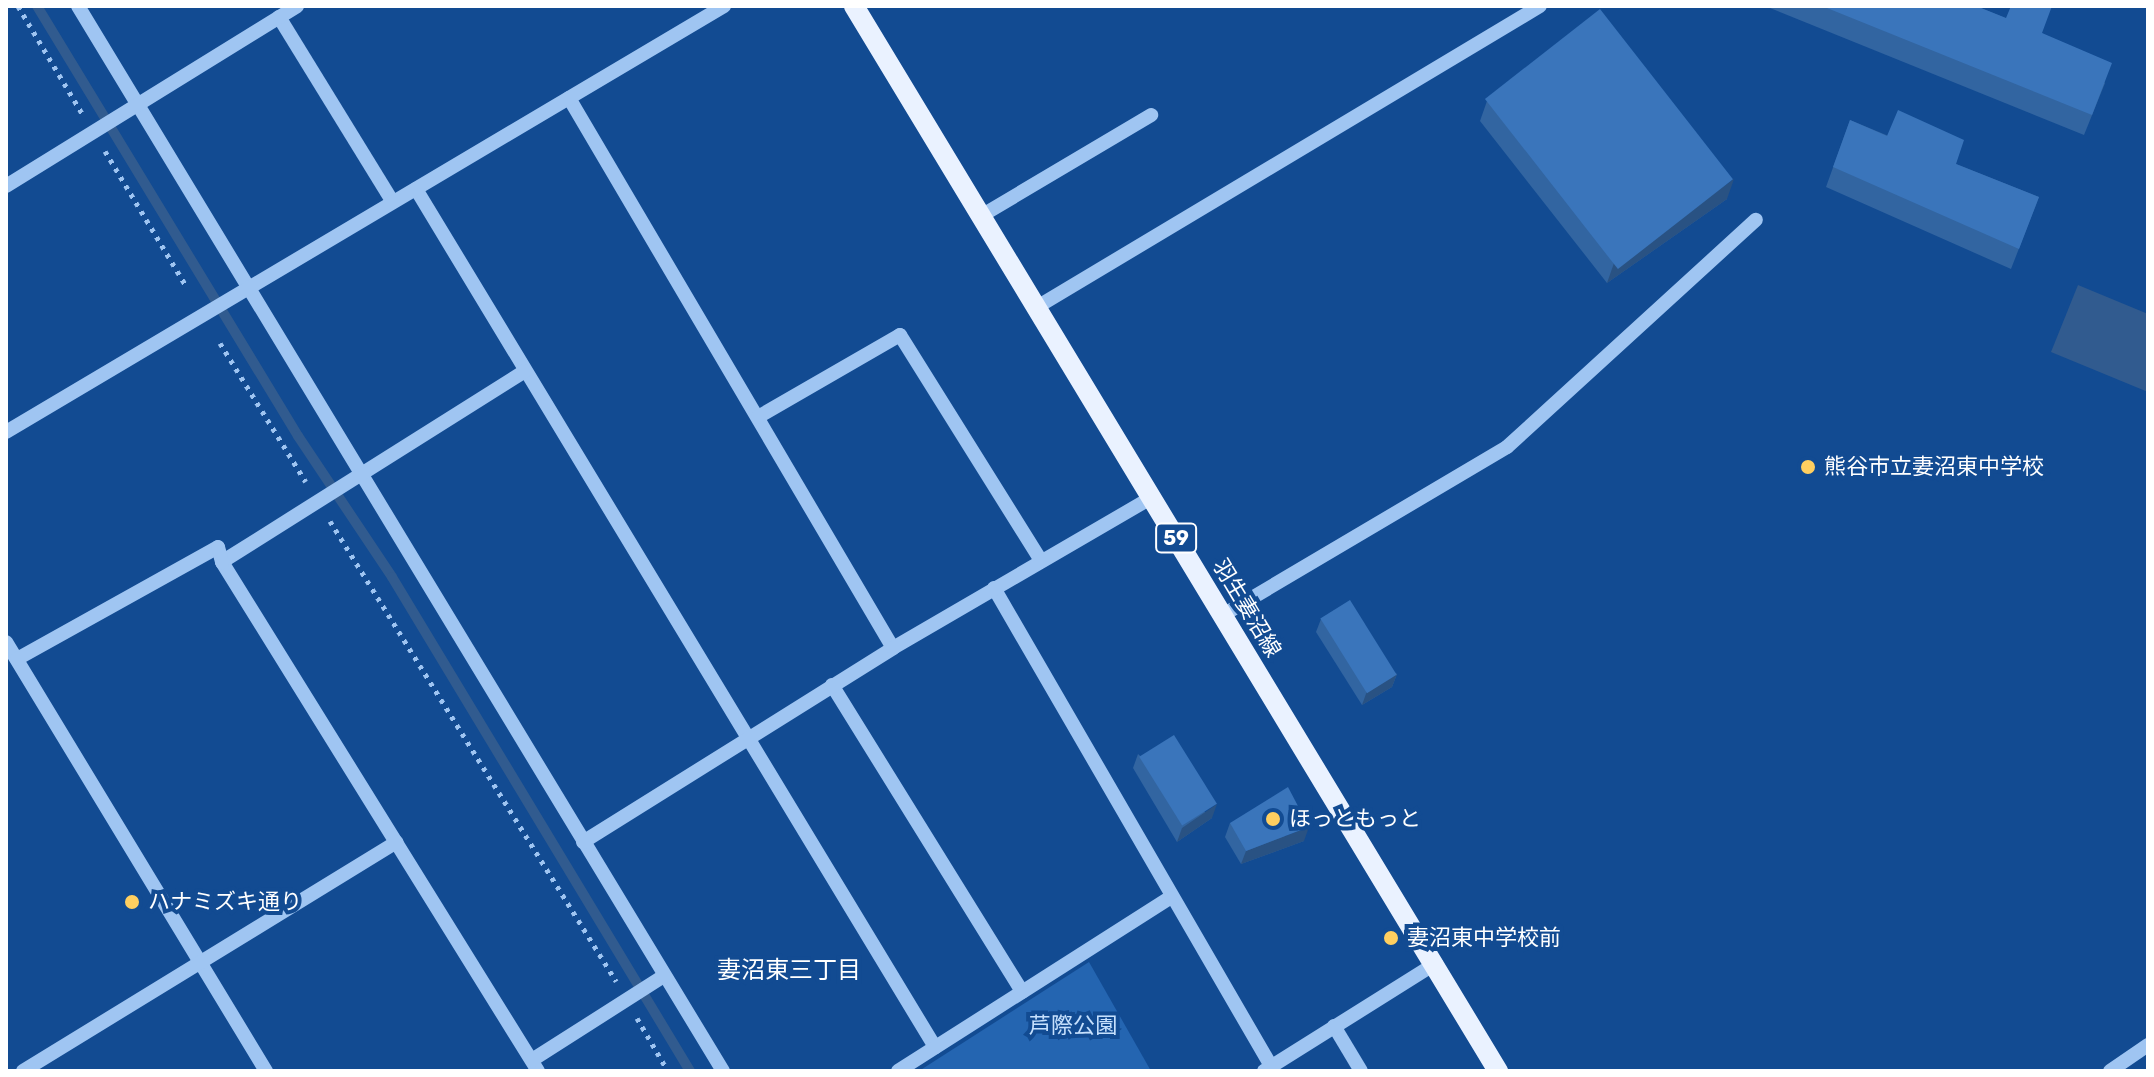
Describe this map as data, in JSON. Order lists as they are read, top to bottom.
{
  "streets": {
    "main road": ["59", "羽生妻沼線"]
  },
  "districts": ["妻沼東三丁目"],
  "parks": ["芦際公園"],
  "places": [
    "熊谷市立妻沼東中学校",
    "ほっともっと",
    "ハナミズキ通り",
    "妻沼東中学校前"
  ]
}
